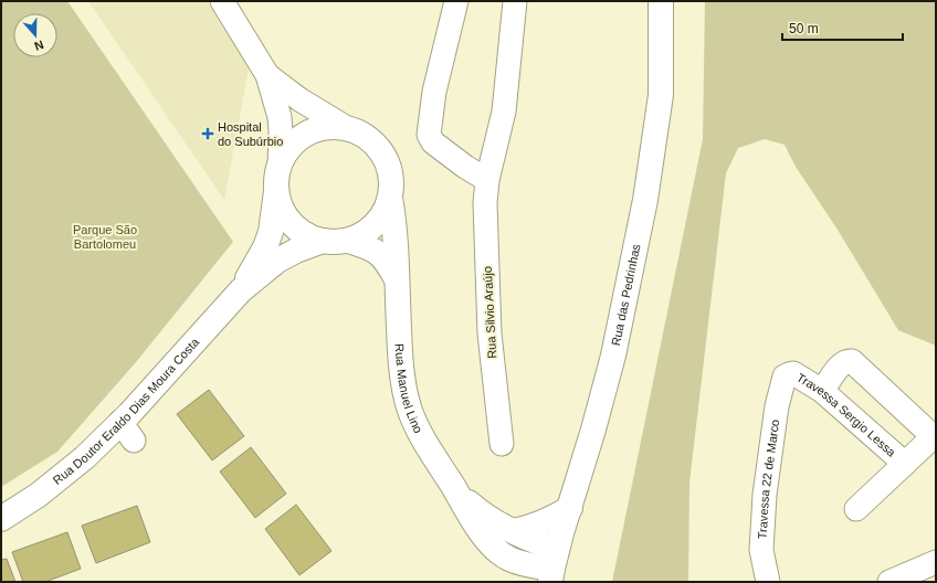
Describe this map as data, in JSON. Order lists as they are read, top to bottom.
{
  "streets": {
    "main road": ["Rua das Pedrinhas", "Rua Manuel Lino", "Rua Doutor Eraldo Dias Moura Costa"],
    "street": ["Rua Silvio Araújo", "Travessa Sergio Lessa", "Travessa 22 de Marco"]
  },
  "crossings": [
    ["Rua das Pedrinhas", "Rua Manuel Lino"],
    ["Rua Manuel Lino", "Rua Doutor Eraldo Dias Moura Costa"],
    ["Travessa Sergio Lessa", "Travessa 22 de Marco"]
  ],
  "parks": ["Parque São Bartolomeu"],
  "places": {
    "health": ["Hospital do Subúrbio"]
  },
  "scale_bar": "50 m",
  "north": "bottom"
}
